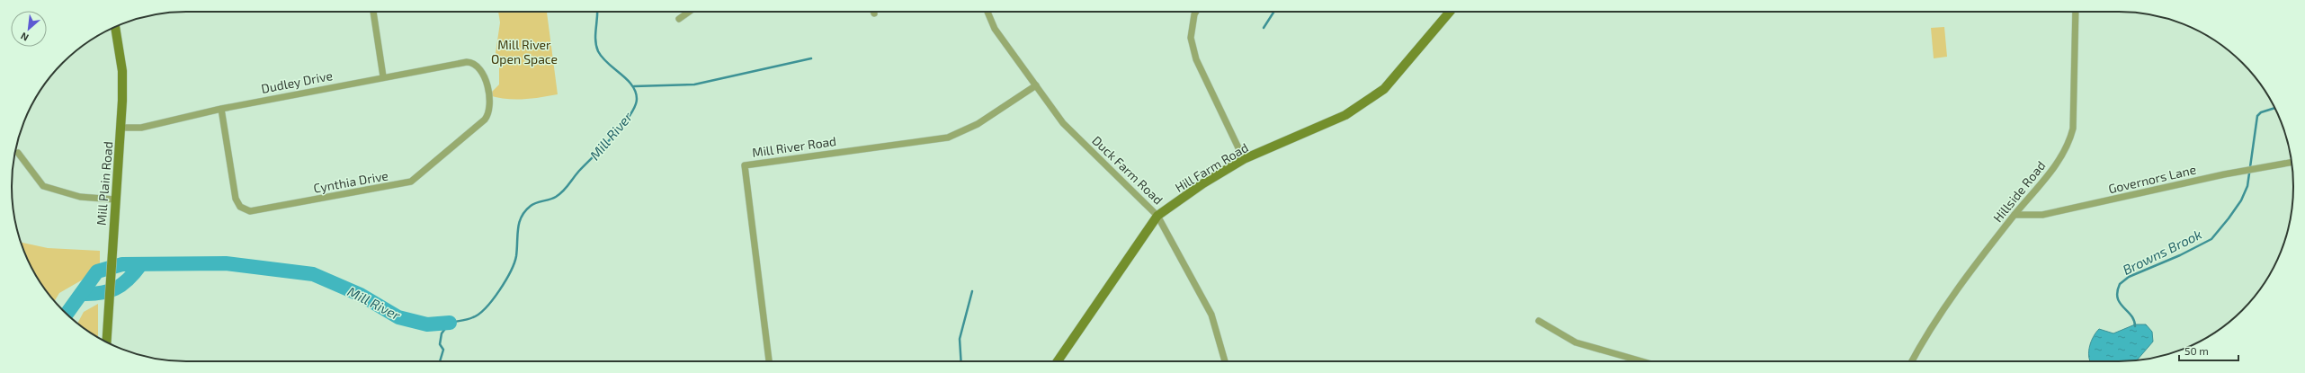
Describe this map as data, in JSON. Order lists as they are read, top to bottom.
{
  "streets": {
    "main road": ["Hill Farm Road", "Mill Plain Road"],
    "street": [
      "Dudley Drive",
      "Mill River Road",
      "Duck Farm Road",
      "Governors Lane",
      "Cynthia Drive",
      "Hillside Road"
    ]
  },
  "crossings": [
    ["Dudley Drive", "Cynthia Drive"],
    ["Dudley Drive", "Mill Plain Road"],
    ["Mill River Road", "Duck Farm Road"],
    ["Hill Farm Road", "Duck Farm Road"],
    ["Governors Lane", "Hillside Road"]
  ],
  "water": ["Mill River", "Browns Brook"],
  "parks": ["Mill River Open Space"],
  "scale_bar": "50 m",
  "north": "bottom left"
}
